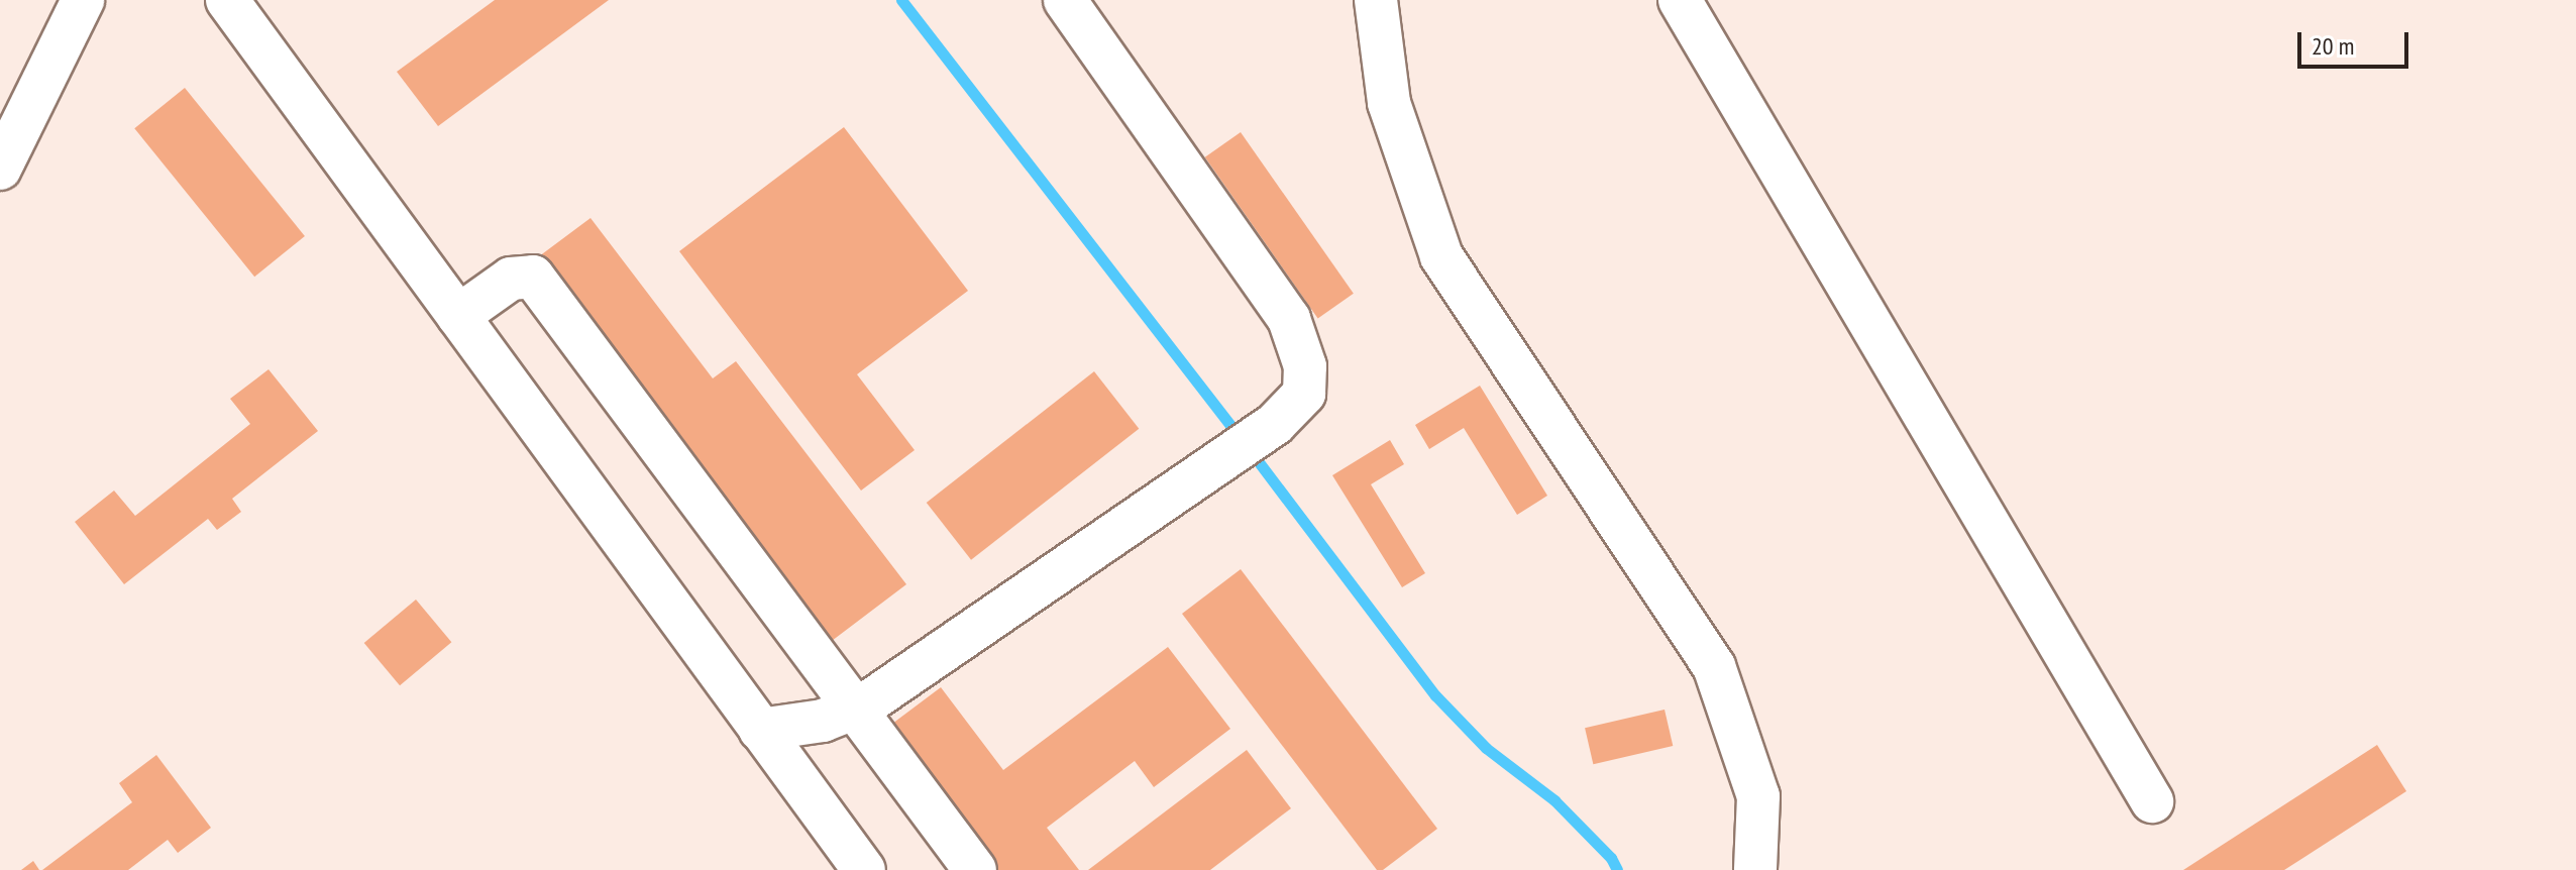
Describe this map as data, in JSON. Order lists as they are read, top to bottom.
{
  "scale_bar": "20 m"
}
